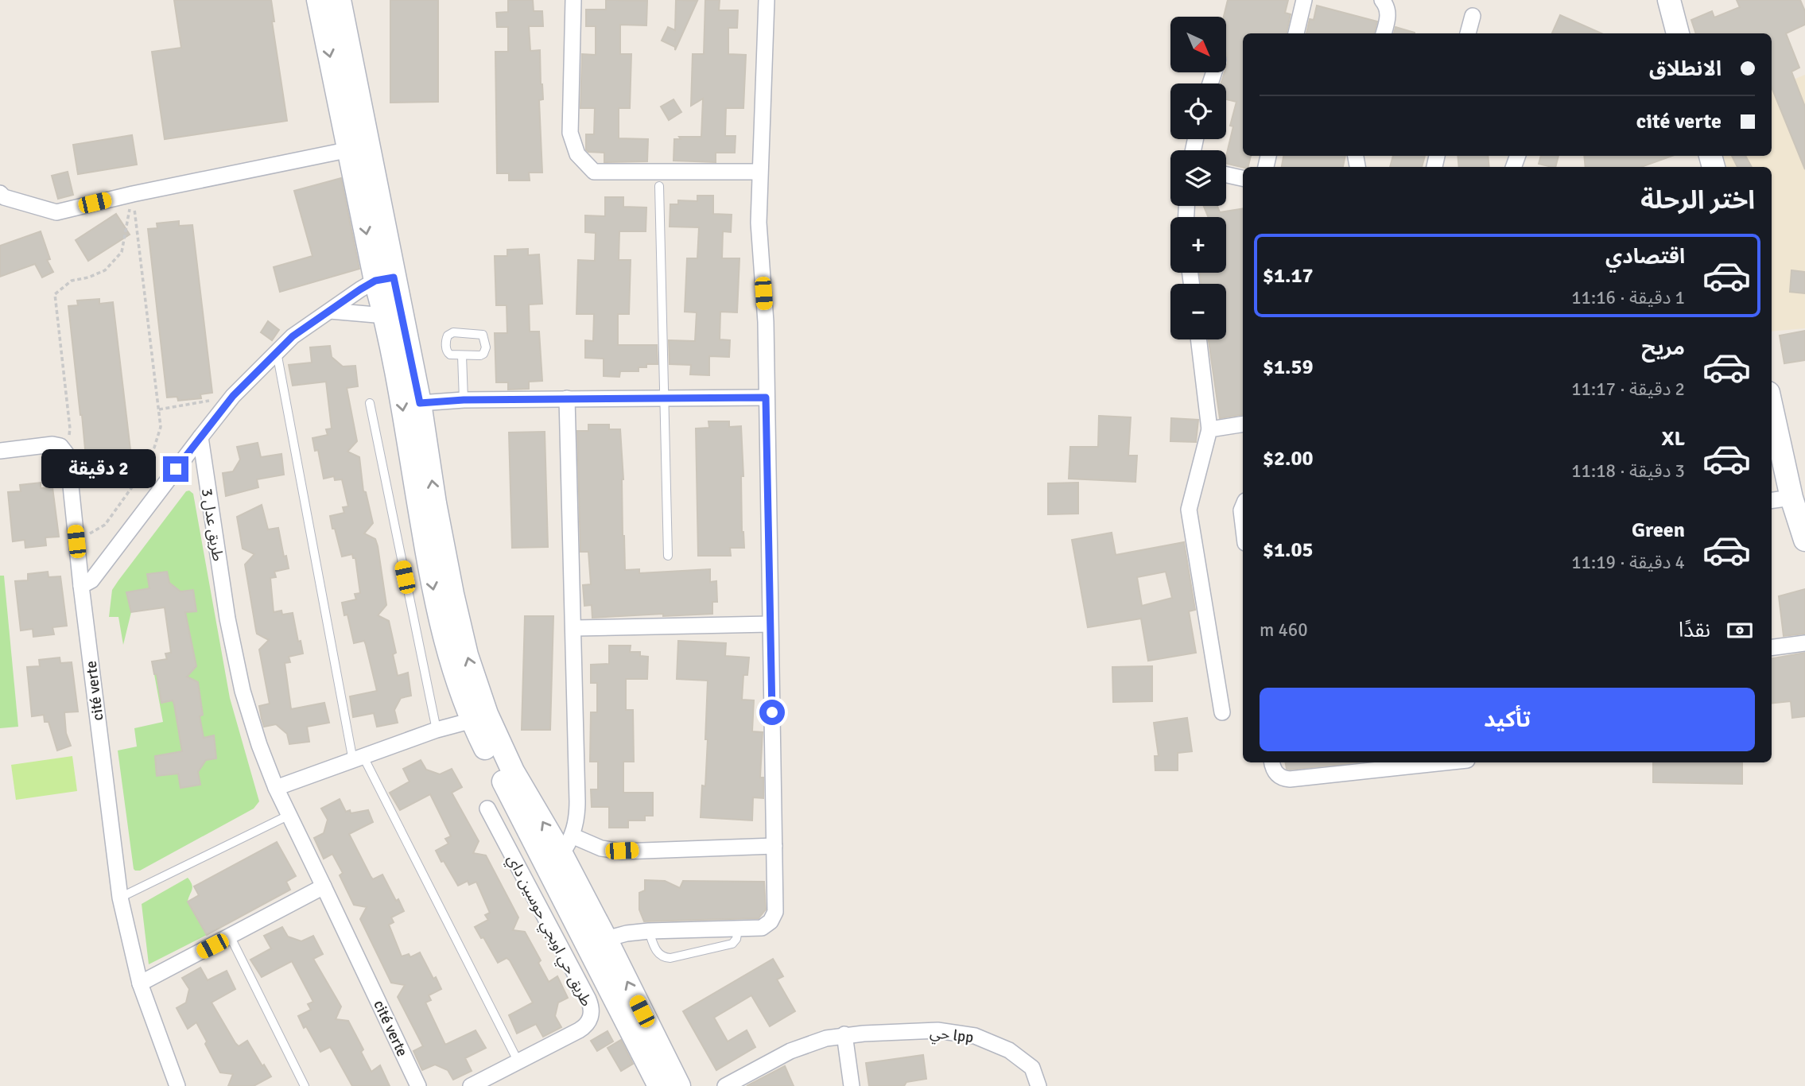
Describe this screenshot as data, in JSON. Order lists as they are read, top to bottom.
{
  "streets": {
    "street": [
      "طريق عدل 3",
      "cité verte",
      "طريق حي اوبجي حوسين داي",
      "حي lpp"
    ]
  },
  "crossings": [
    ["طريق عدل 3", "cité verte"]
  ],
  "north": "bottom right",
  "page": {
    "map_buttons": ["+", "−"],
    "banner": ["الانطلاق", "cité verte"],
    "heading": "اختر الرحلة",
    "list": [
      {
        "name": "اقتصادي",
        "note": "1 دقيقة · 11:16",
        "value": "$1.17"
      },
      {
        "name": "مريح",
        "note": "2 دقيقة · 11:17",
        "value": "$1.59"
      },
      {
        "name": "XL",
        "note": "3 دقيقة · 11:18",
        "value": "$2.00"
      },
      {
        "name": "Green",
        "note": "4 دقيقة · 11:19",
        "value": "$1.05"
      }
    ],
    "bubble": "2 دقيقة",
    "pay": ["نقدًا", "460 m"],
    "buttons": "تأكيد"
  }
}
